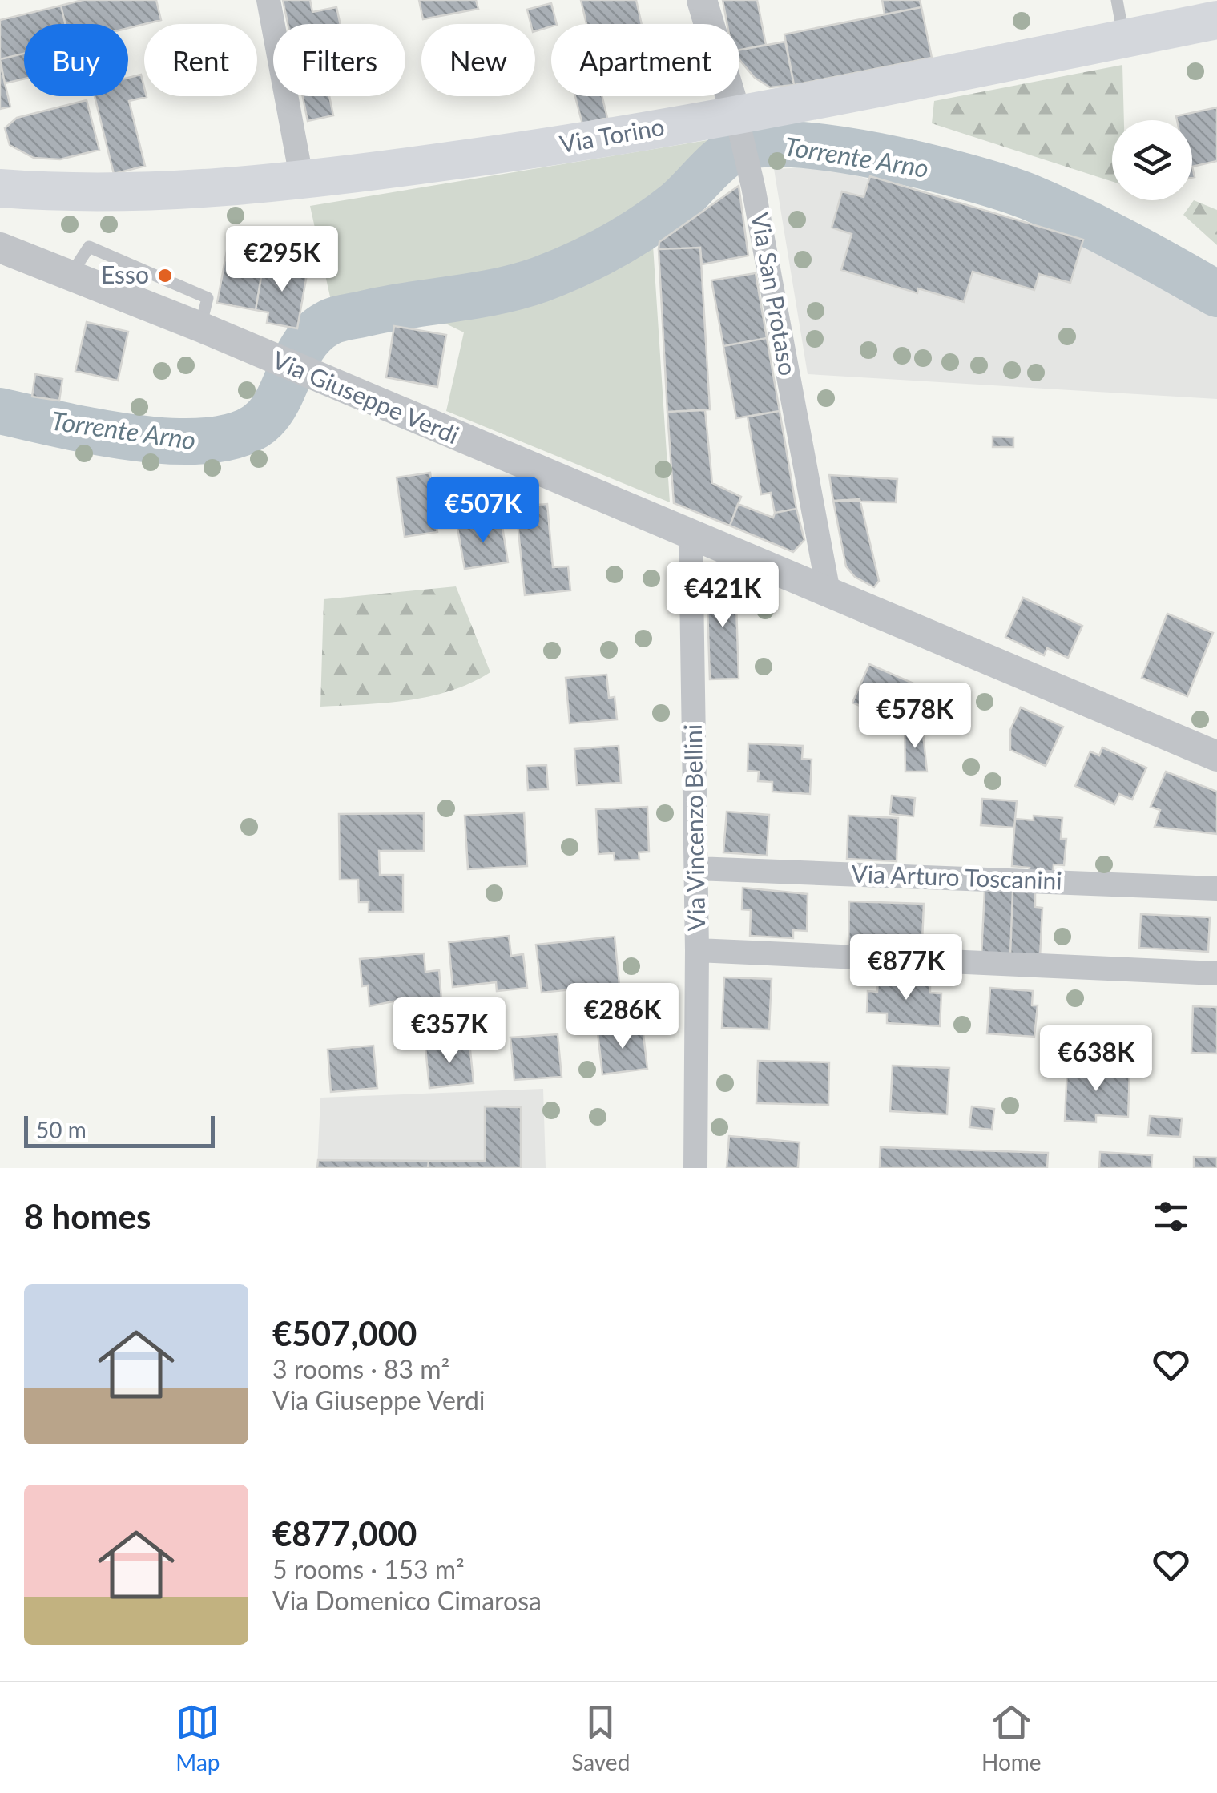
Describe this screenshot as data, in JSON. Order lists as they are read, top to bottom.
{
  "streets": {
    "main road": ["Via Torino"],
    "street": [
      "Via San Protaso",
      "Via Giuseppe Verdi",
      "Via Vincenzo Bellini",
      "Via Arturo Toscanini"
    ]
  },
  "crossings": [
    ["Via Torino", "Via San Protaso"],
    ["Via San Protaso", "Via Giuseppe Verdi"],
    ["Via Giuseppe Verdi", "Via Vincenzo Bellini"],
    ["Via Vincenzo Bellini", "Via Arturo Toscanini"]
  ],
  "water": ["Torrente Arno"],
  "places": ["Esso"],
  "scale_bar": "50 m",
  "page": {
    "chip": [
      "Buy",
      "Rent",
      "Filters",
      "New",
      "Apartment"
    ],
    "price": [
      "€295K",
      "€507K",
      "€421K",
      "€578K",
      "€877K",
      "€286K",
      "€357K",
      "€638K"
    ],
    "scale": "50 m",
    "heading": "8 homes",
    "list": [
      {
        "name": "€507,000",
        "note": "3 rooms · 83 m² · Via Giuseppe Verdi"
      },
      {
        "name": "€877,000",
        "note": "5 rooms · 153 m² · Via Domenico Cimarosa"
      }
    ],
    "tabs": ["Map", "Saved", "Home"]
  }
}
